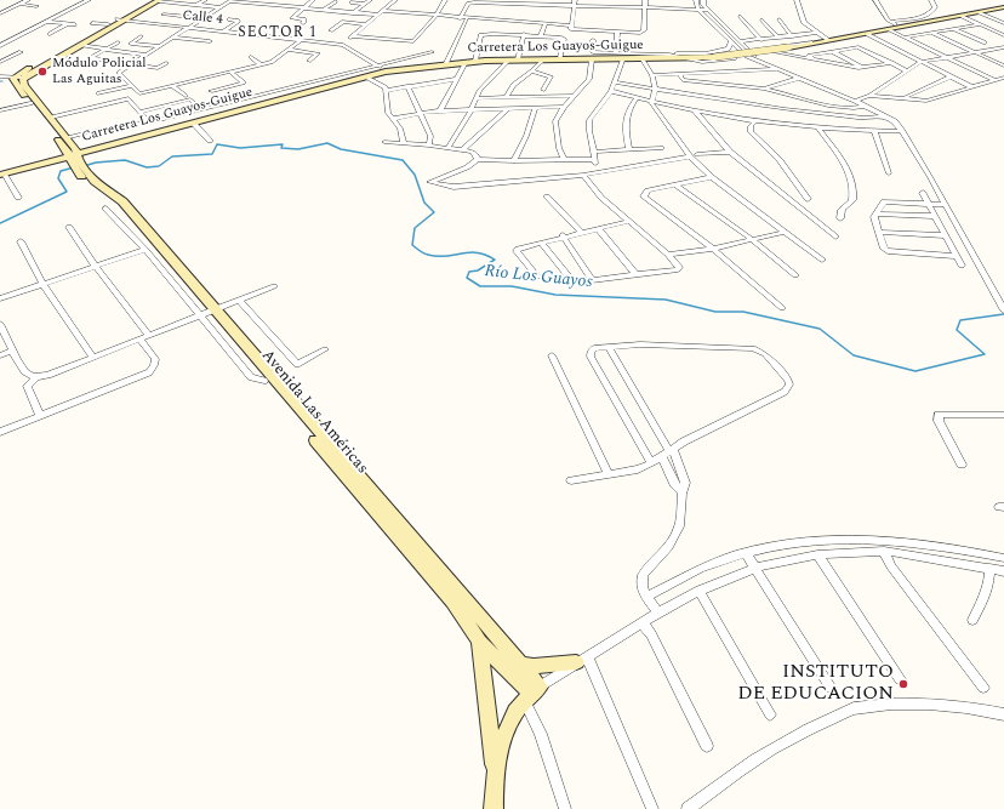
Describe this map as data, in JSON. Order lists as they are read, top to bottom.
{
  "streets": {
    "main road": ["Carretera Los Guayos-Guigue", "Avenida Las Américas"],
    "street": ["Calle 4"]
  },
  "crossings": [
    ["Carretera Los Guayos-Guigue", "Avenida Las Américas"]
  ],
  "districts": ["SECTOR 1"],
  "water": ["Río Los Guayos"],
  "places": ["Módulo Policial Las Aguitas", "INSTITUTO DE EDUCACION"]
}
